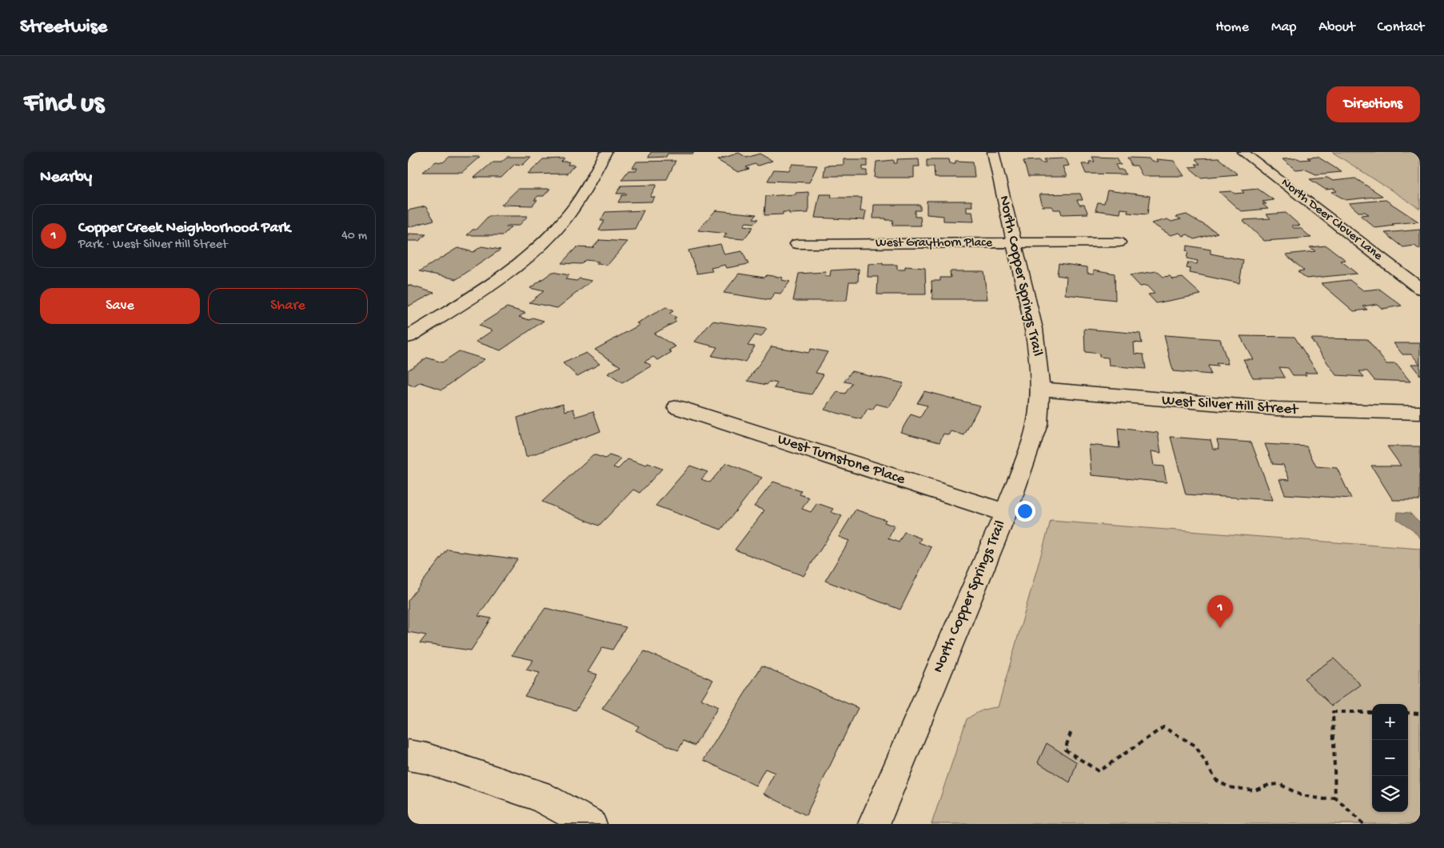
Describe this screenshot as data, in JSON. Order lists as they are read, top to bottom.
{
  "streets": {
    "street": [
      "North Deer Clover Lane",
      "West Graythorn Place",
      "North Copper Springs Trail",
      "West Silver Hill Street",
      "West Turnstone Place"
    ]
  },
  "crossings": [
    ["West Graythorn Place", "North Copper Springs Trail"],
    ["North Copper Springs Trail", "West Silver Hill Street"],
    ["North Copper Springs Trail", "West Turnstone Place"]
  ],
  "page": {
    "header": "Streetwise",
    "nav": [
      "Home",
      "Map",
      "About",
      "Contact"
    ],
    "buttons": [
      "Directions",
      ["Save", "Share"]
    ],
    "title": "Find us",
    "heading": "Nearby",
    "list": [
      {
        "mark": "1",
        "name": "Copper Creek Neighborhood Park",
        "note": "Park · West Silver Hill Street",
        "value": "40 m"
      }
    ],
    "pins": "1",
    "map_buttons": ["+", "−"]
  }
}
